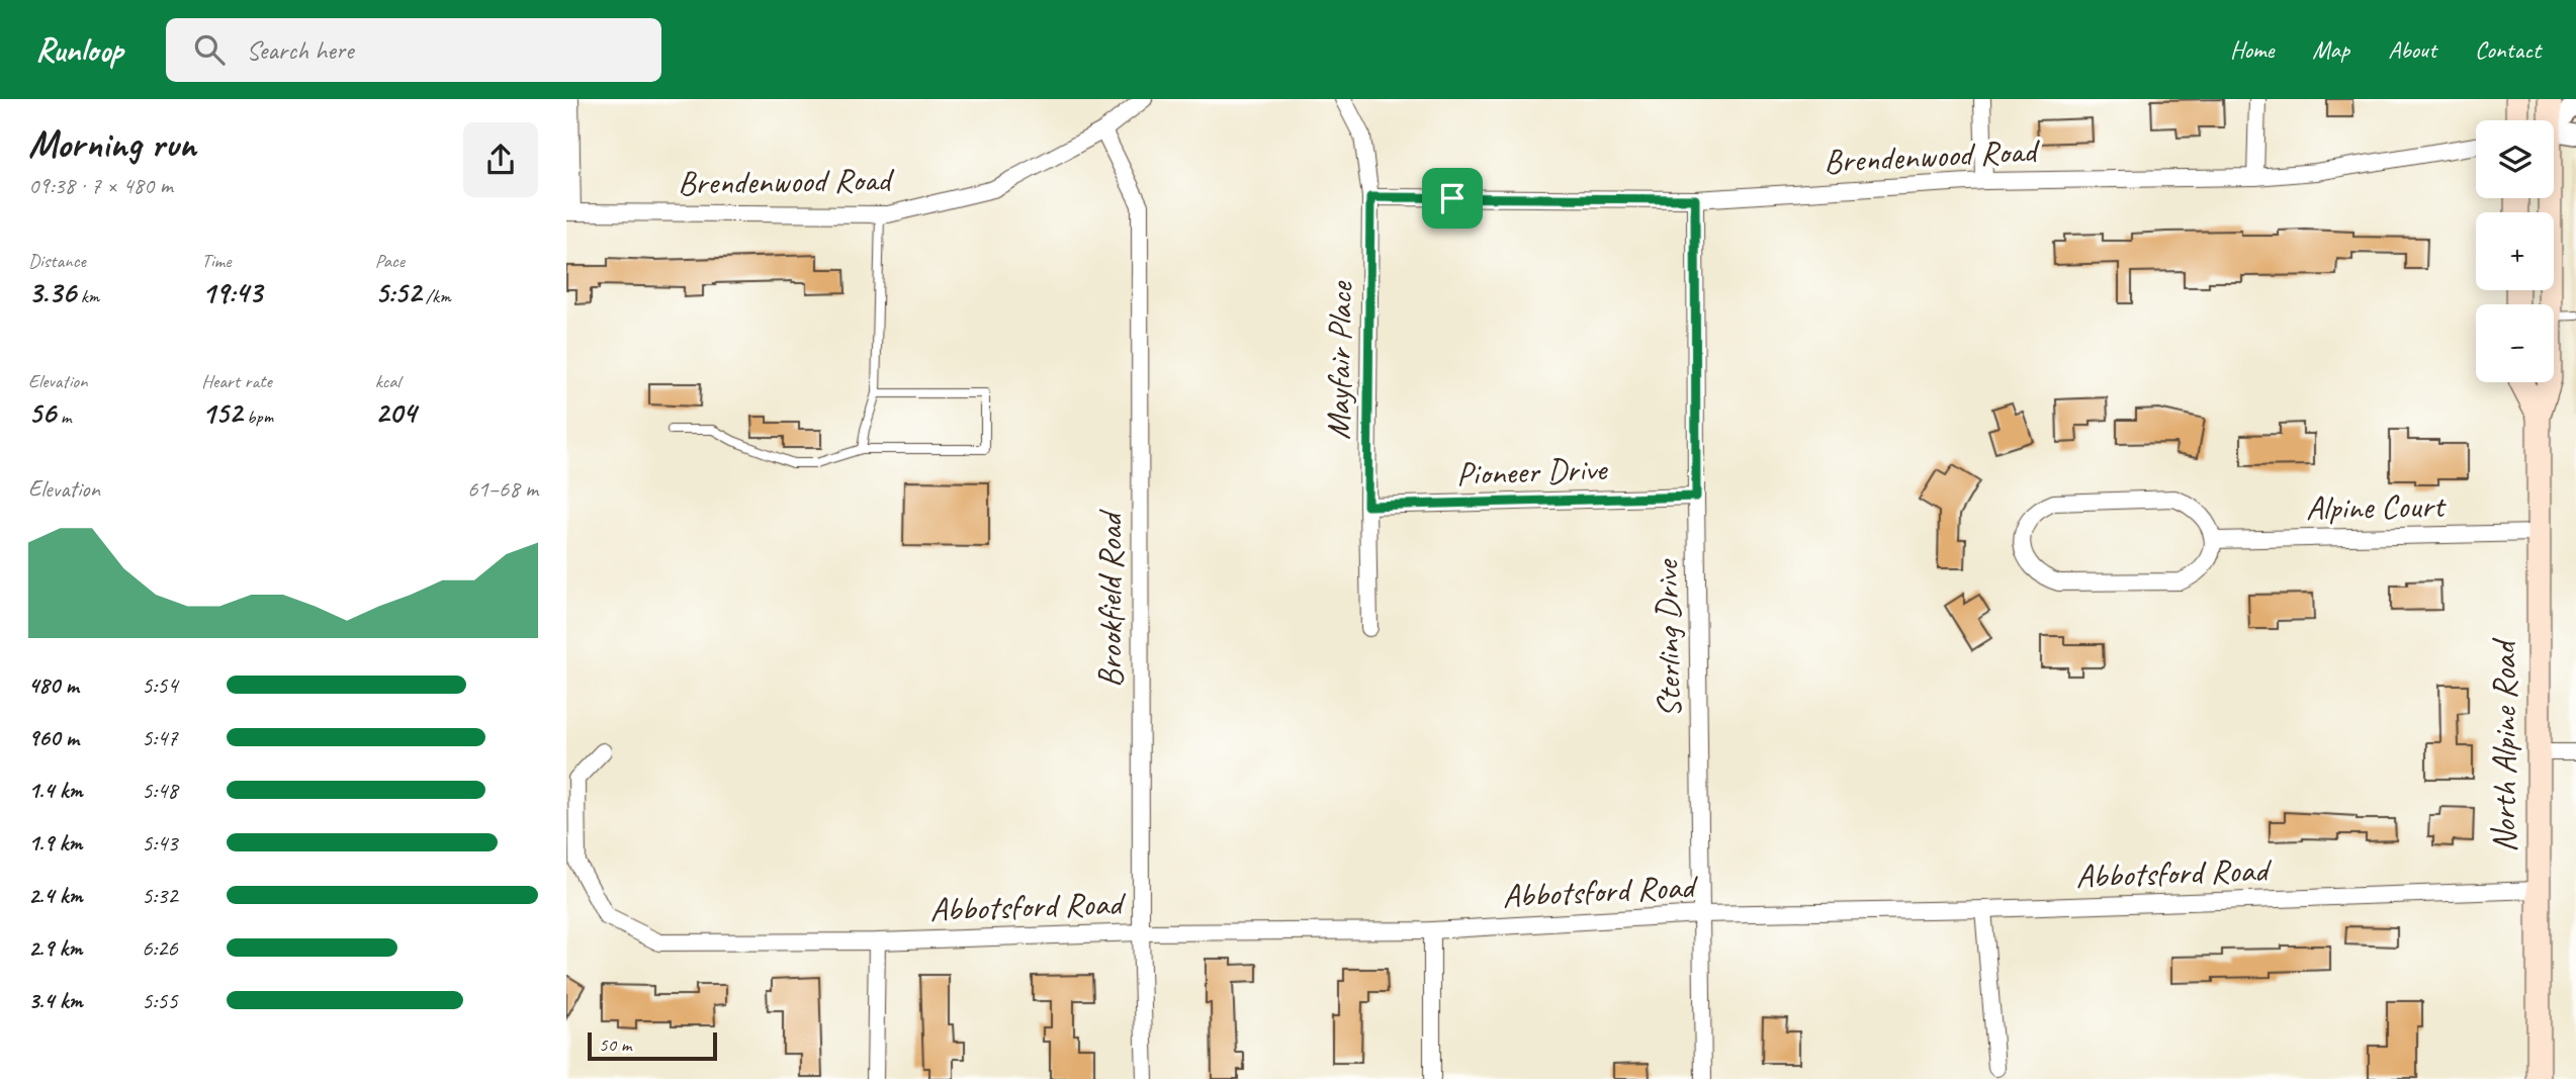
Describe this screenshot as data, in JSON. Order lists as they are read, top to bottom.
{
  "streets": {
    "main road": ["North Alpine Road"],
    "street": [
      "Brendenwood Road",
      "Mayfair Place",
      "Pioneer Drive",
      "Alpine Court",
      "Brookfield Road",
      "Sterling Drive",
      "Abbotsford Road"
    ]
  },
  "crossings": [
    ["Brendenwood Road", "Mayfair Place"],
    ["Brendenwood Road", "Brookfield Road"],
    ["Brendenwood Road", "Sterling Drive"],
    ["Mayfair Place", "Pioneer Drive"],
    ["Pioneer Drive", "Sterling Drive"],
    ["Alpine Court", "North Alpine Road"],
    ["Brookfield Road", "Abbotsford Road"],
    ["Sterling Drive", "Abbotsford Road"],
    ["North Alpine Road", "Abbotsford Road"]
  ],
  "scale_bar": "50 m",
  "page": {
    "header": "Runloop",
    "search": "Search here",
    "nav": [
      "Home",
      "Map",
      "About",
      "Contact"
    ],
    "heading": ["Morning run", "09:38 · 7 × 480 m"],
    "map_buttons": ["+", "−"],
    "stats": [
      ["Distance", "3.36 km"],
      ["Time", "19:43"],
      ["Pace", "5:52 /km"],
      ["Elevation", "56 m"],
      ["Heart rate", "152 bpm"],
      ["kcal", "204"]
    ],
    "chart": ["Elevation", "61–68 m"],
    "list": [
      {
        "name": "480 m",
        "note": "5:54"
      },
      {
        "name": "960 m",
        "note": "5:47"
      },
      {
        "name": "1.4 km",
        "note": "5:48"
      },
      {
        "name": "1.9 km",
        "note": "5:43"
      },
      {
        "name": "2.4 km",
        "note": "5:32"
      },
      {
        "name": "2.9 km",
        "note": "6:26"
      },
      {
        "name": "3.4 km",
        "note": "5:55"
      }
    ],
    "scale": "50 m"
  }
}
